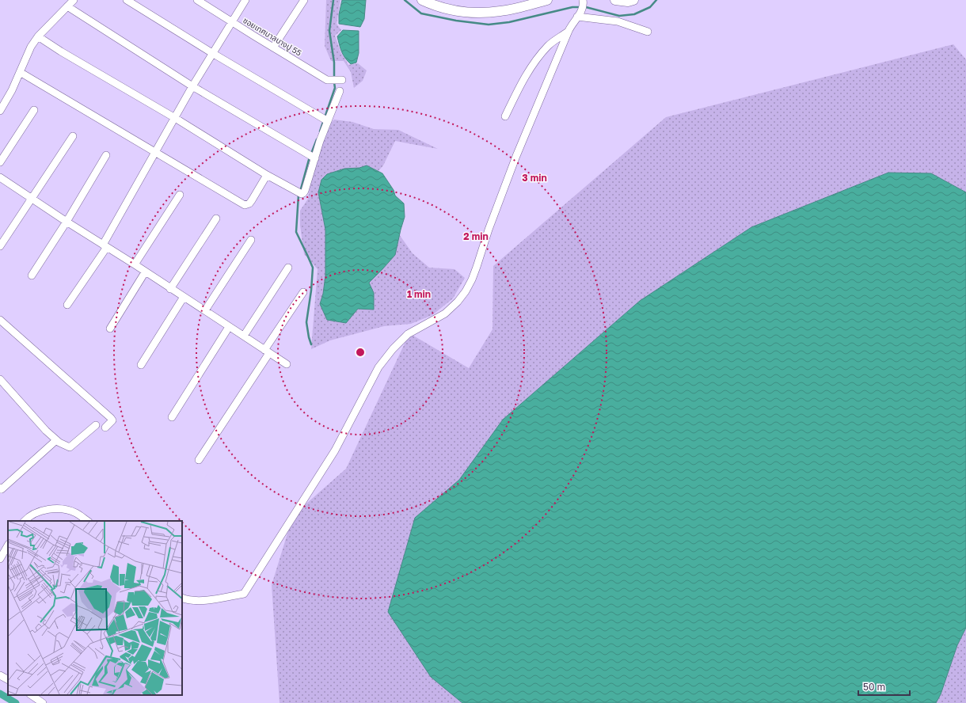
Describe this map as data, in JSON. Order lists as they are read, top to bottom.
{
  "streets": {
    "street": ["ซอยเทศบาลบางปู 55"]
  },
  "scale_bar": "50 m",
  "rings": ["3 min", "2 min", "1 min"]
}
